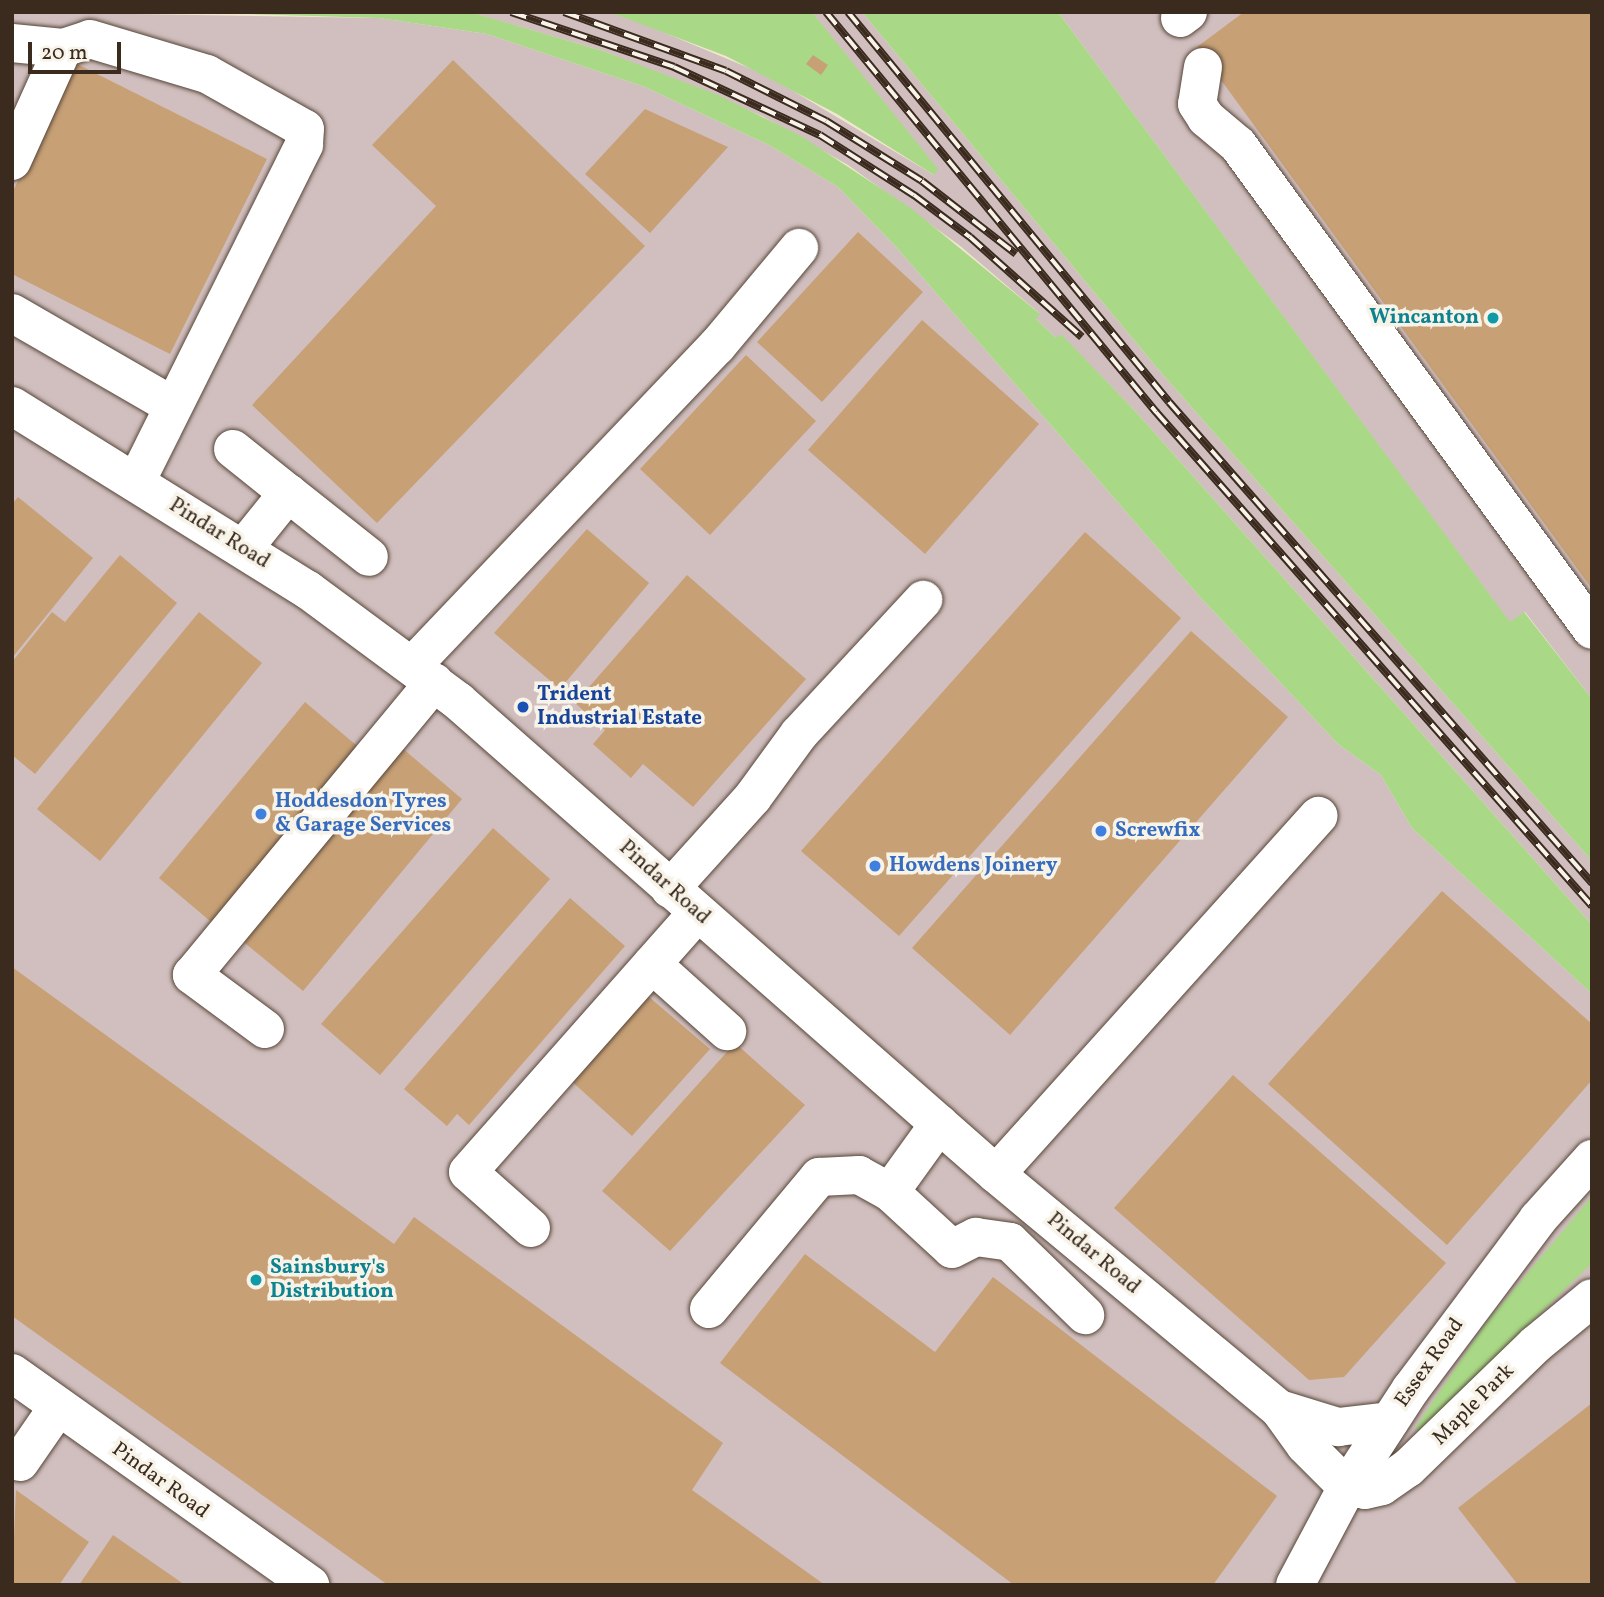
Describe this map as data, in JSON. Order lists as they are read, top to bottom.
{
  "streets": {
    "street": ["Pindar Road", "Essex Road", "Maple Park"]
  },
  "crossings": [
    ["Pindar Road", "Essex Road"],
    ["Pindar Road", "Maple Park"],
    ["Essex Road", "Maple Park"]
  ],
  "places": [
    "Wincanton",
    "Trident Industrial Estate",
    "Hoddesdon Tyres & Garage Services",
    "Screwfix",
    "Howdens Joinery",
    "Sainsbury's Distribution"
  ],
  "scale_bar": "20 m"
}
